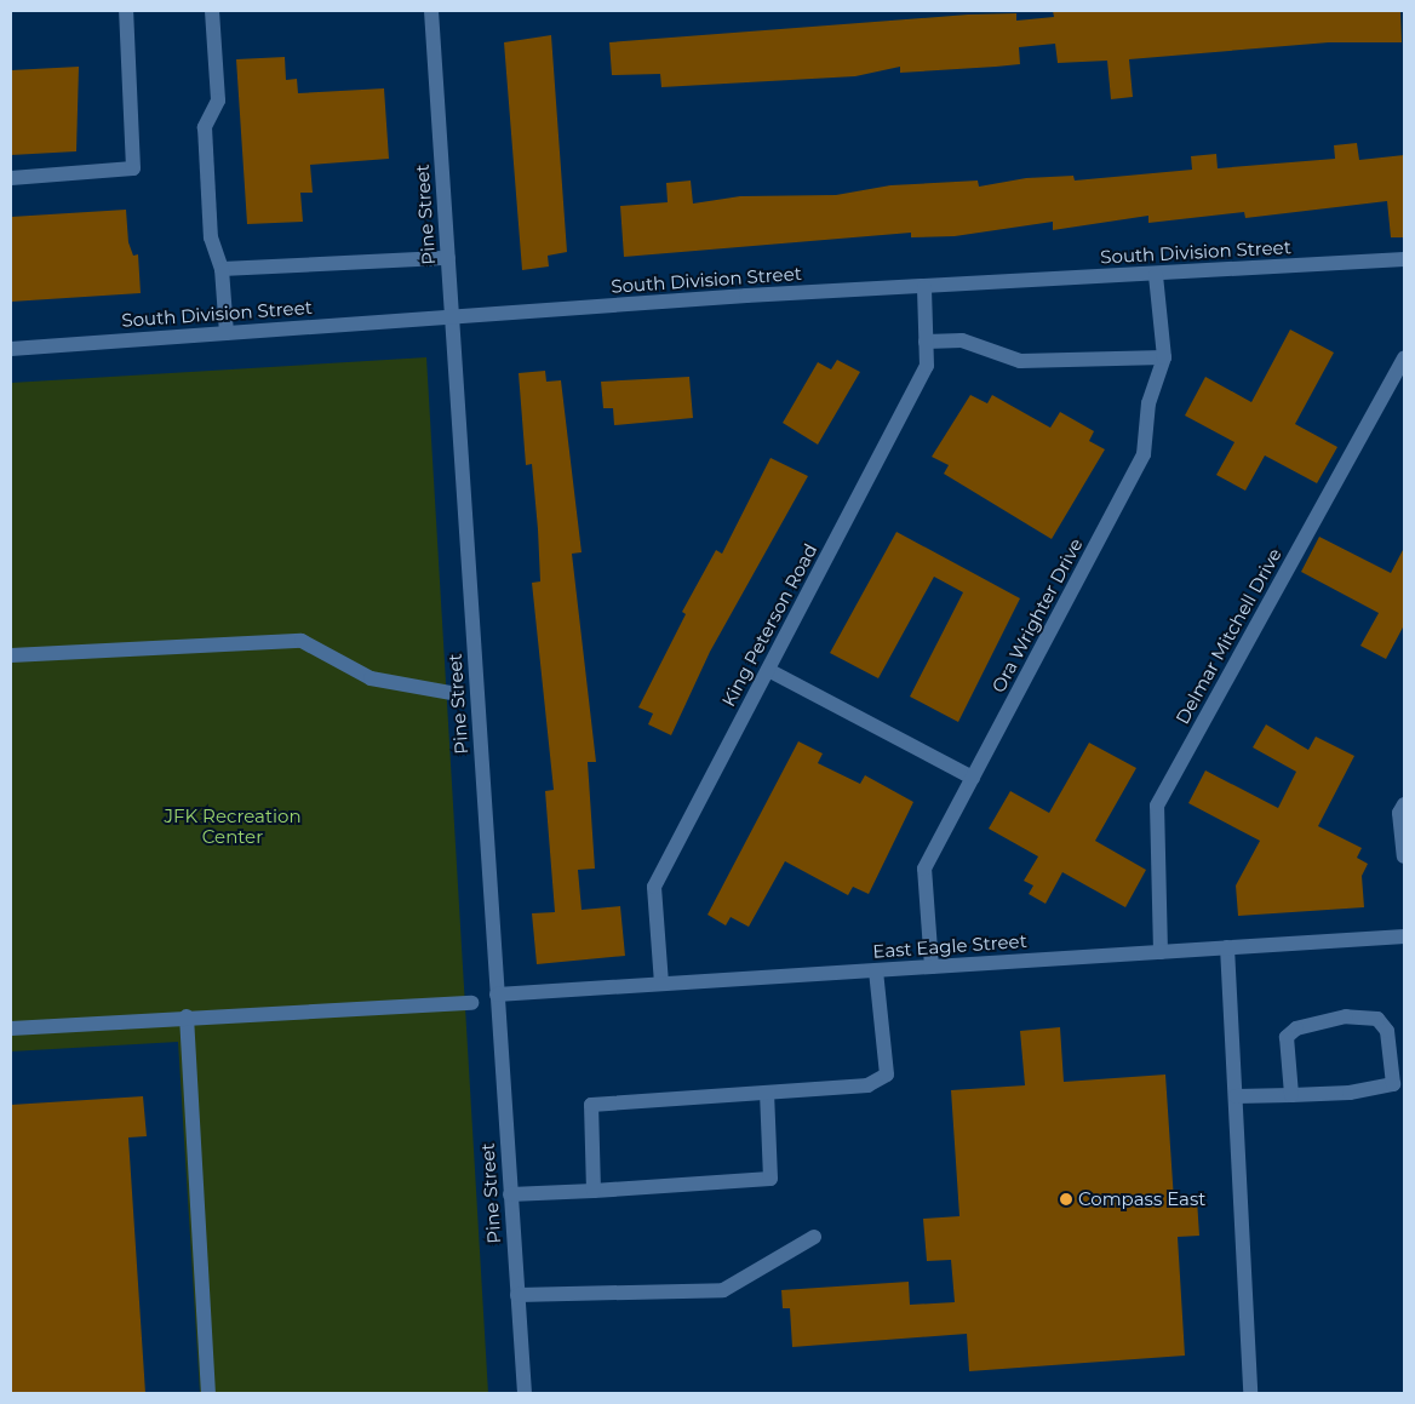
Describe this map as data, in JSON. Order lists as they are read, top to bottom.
{
  "streets": {
    "street": [
      "Pine Street",
      "South Division Street",
      "Ora Wrighter Drive",
      "King Peterson Road",
      "Delmar Mitchell Drive",
      "East Eagle Street"
    ]
  },
  "crossings": [
    ["Pine Street", "South Division Street"],
    ["Pine Street", "East Eagle Street"],
    ["South Division Street", "Ora Wrighter Drive"],
    ["South Division Street", "King Peterson Road"],
    ["Ora Wrighter Drive", "East Eagle Street"],
    ["King Peterson Road", "East Eagle Street"],
    ["Delmar Mitchell Drive", "East Eagle Street"]
  ],
  "parks": ["JFK Recreation Center"],
  "places": ["Compass East"]
}
